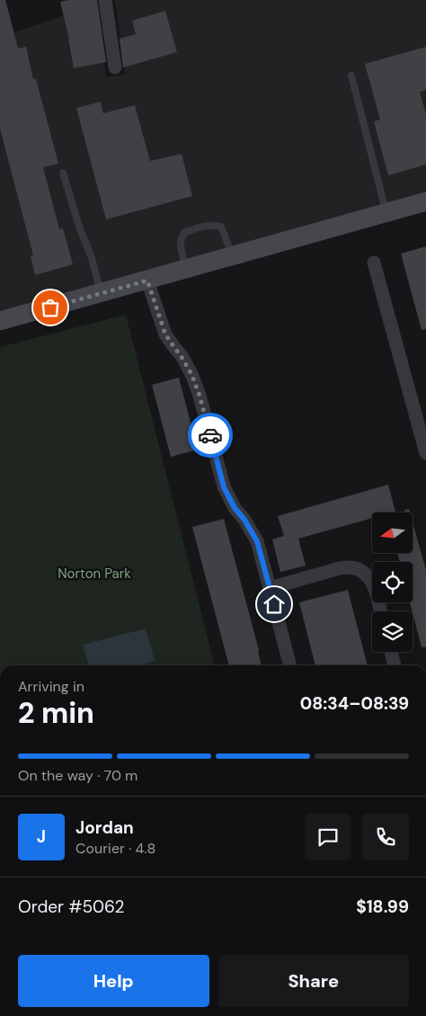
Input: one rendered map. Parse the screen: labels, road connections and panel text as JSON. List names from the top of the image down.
{
  "parks": ["Norton Park"],
  "north": "left",
  "page": {
    "heading": ["2 min", "Arriving in", "08:34–08:39"],
    "panel": [
      "Jordan",
      "Courier · 4.8",
      "Order #5062",
      "$18.99"
    ],
    "bar": "On the way · 70 m",
    "round": "J",
    "buttons": ["Help", "Share"]
  }
}
